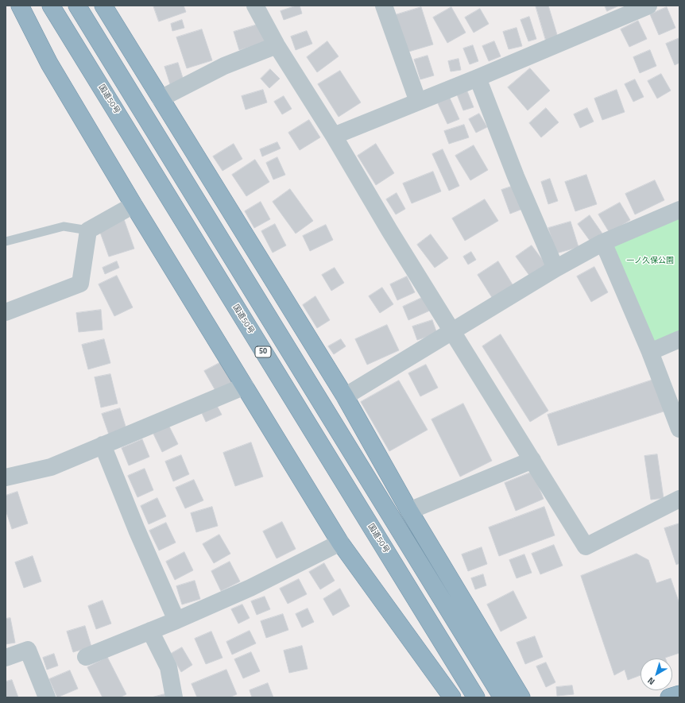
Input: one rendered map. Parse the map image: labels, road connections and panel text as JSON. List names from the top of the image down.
{
  "streets": {
    "highway": ["国道50号", "50"]
  },
  "parks": ["一ノ久保公園"],
  "north": "bottom left"
}
